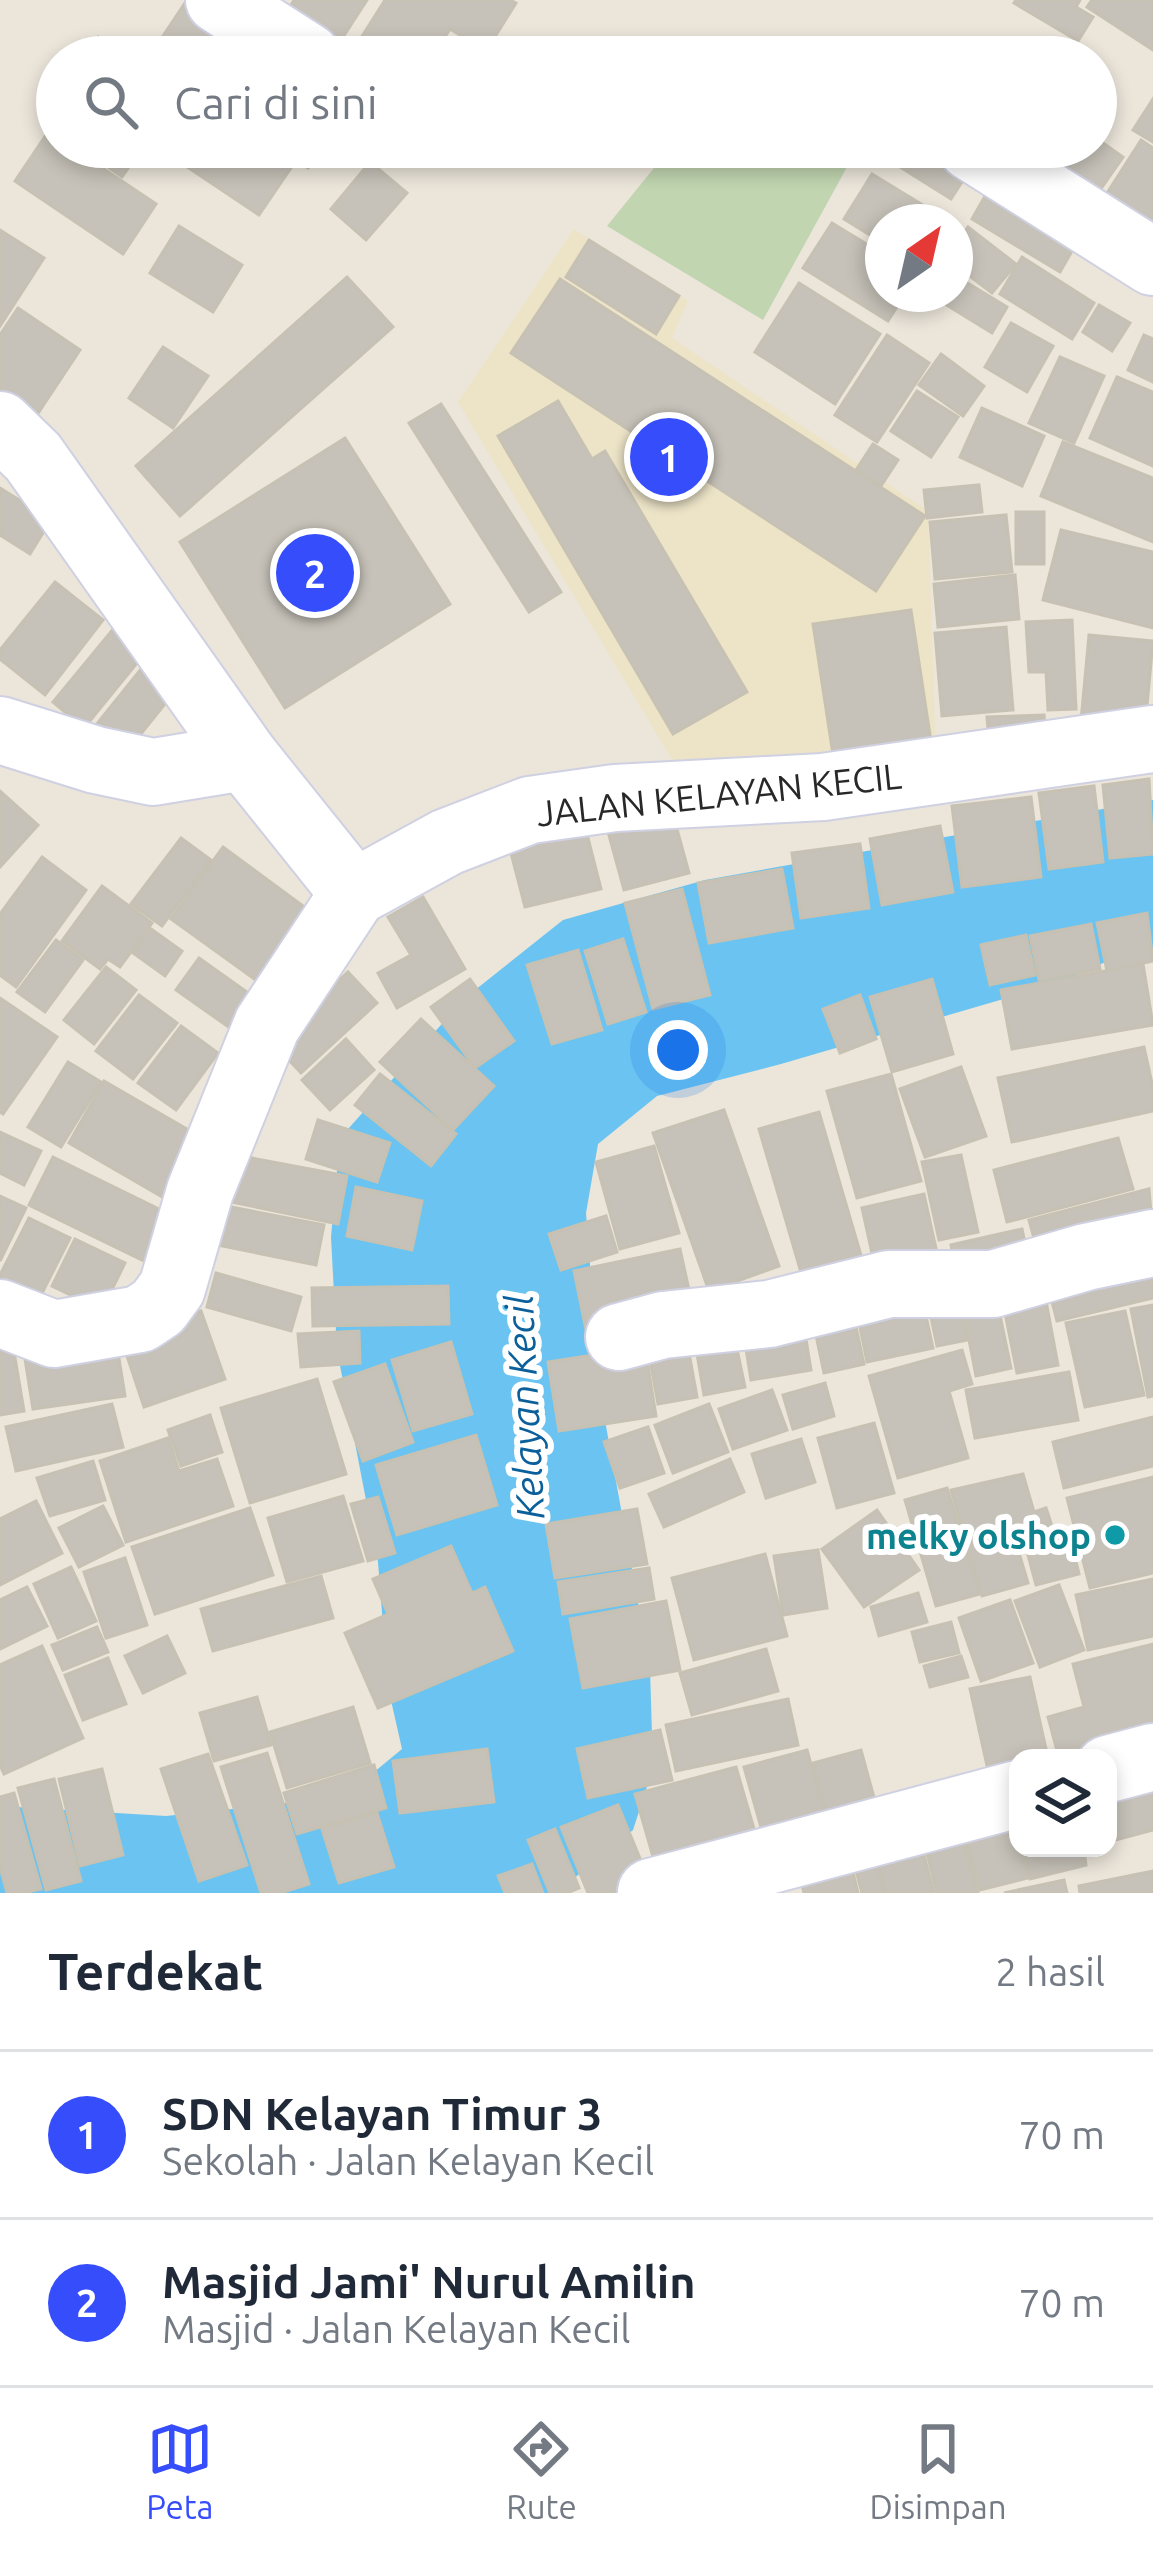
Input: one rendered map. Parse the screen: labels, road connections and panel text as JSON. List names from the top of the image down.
{
  "streets": {
    "street": ["JALAN KELAYAN KECIL"]
  },
  "water": ["Kelayan Kecil"],
  "places": ["melky olshop"],
  "north": "top right",
  "page": {
    "search": "Cari di sini",
    "pins": ["1", "2"],
    "heading": ["Terdekat", "2 hasil"],
    "list": [
      {
        "mark": "1",
        "name": "SDN Kelayan Timur 3",
        "note": "Sekolah · Jalan Kelayan Kecil",
        "value": "70 m"
      },
      {
        "mark": "2",
        "name": "Masjid Jami' Nurul Amilin",
        "note": "Masjid · Jalan Kelayan Kecil",
        "value": "70 m"
      }
    ],
    "nav": ["Peta", "Rute", "Disimpan"]
  }
}
